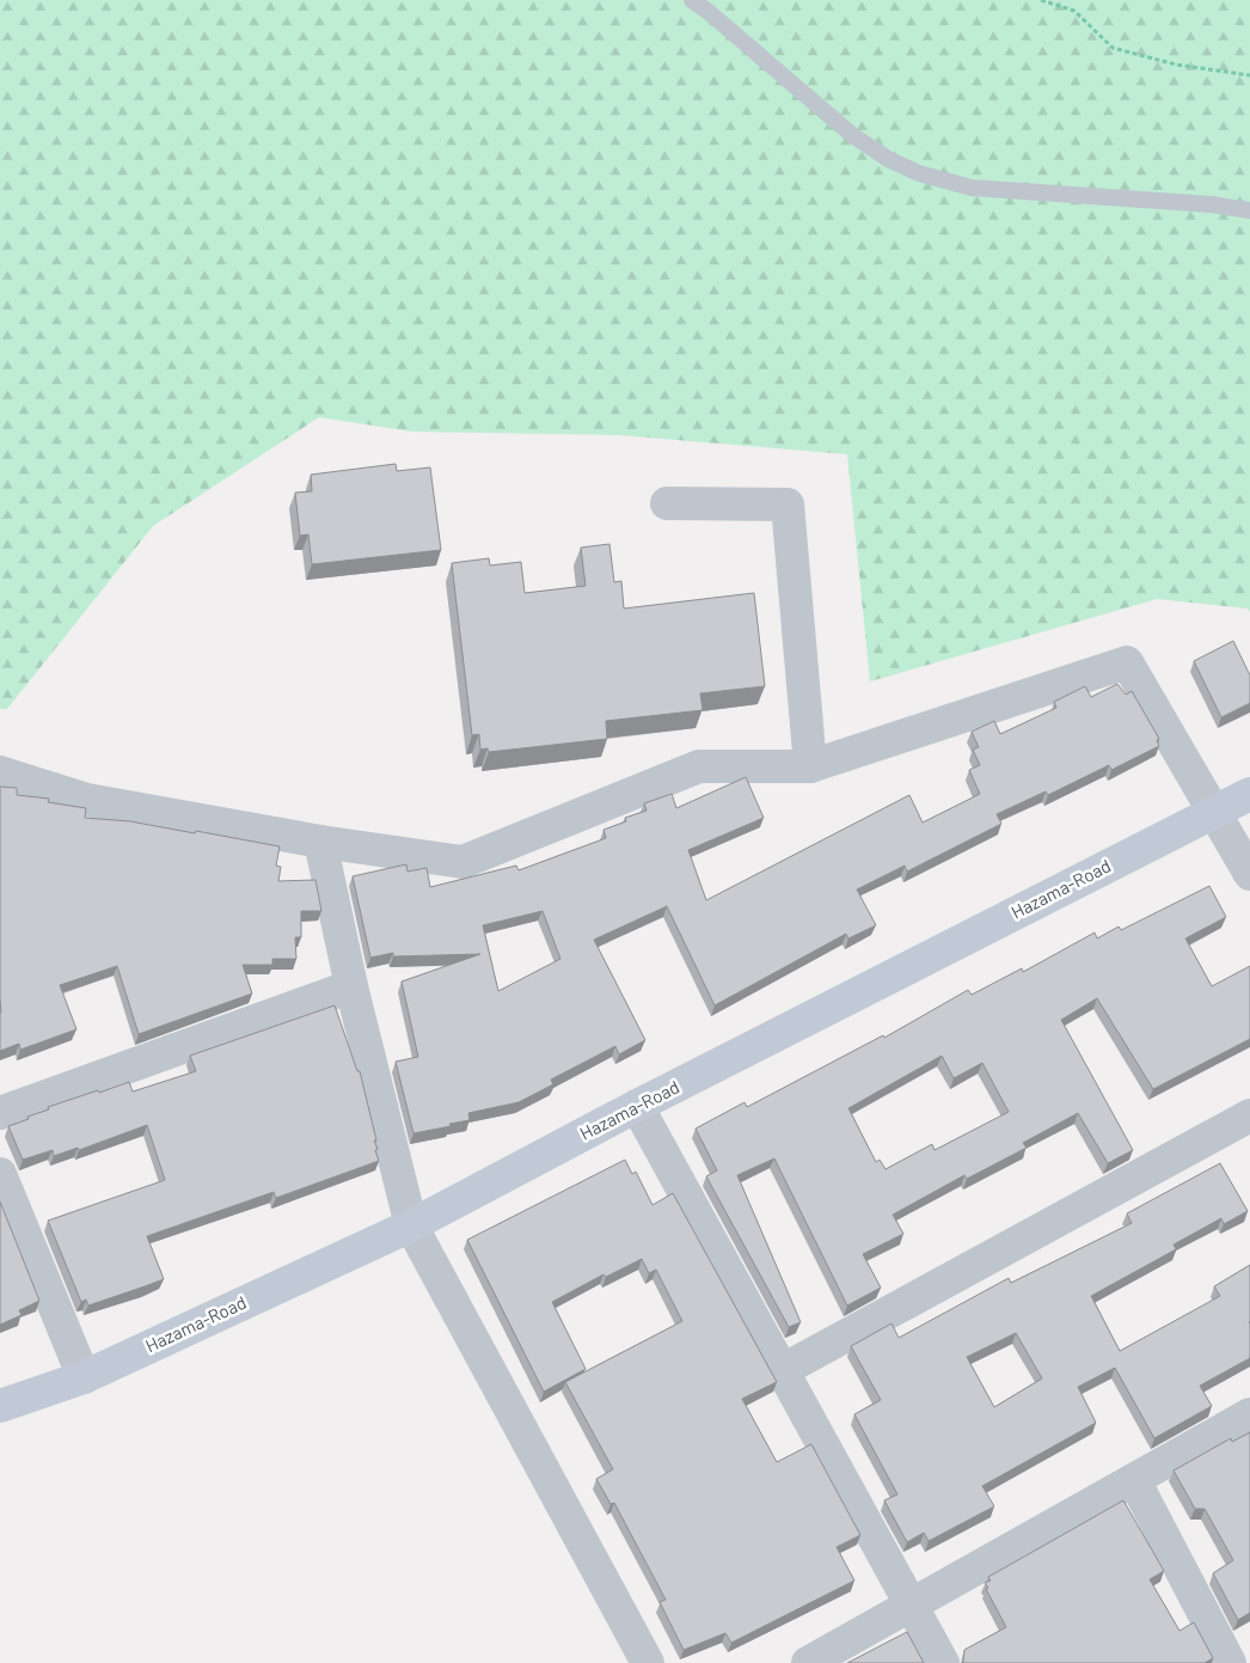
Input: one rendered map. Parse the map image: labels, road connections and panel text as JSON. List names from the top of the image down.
{
  "streets": {
    "street": ["Hazama-Road"]
  }
}
